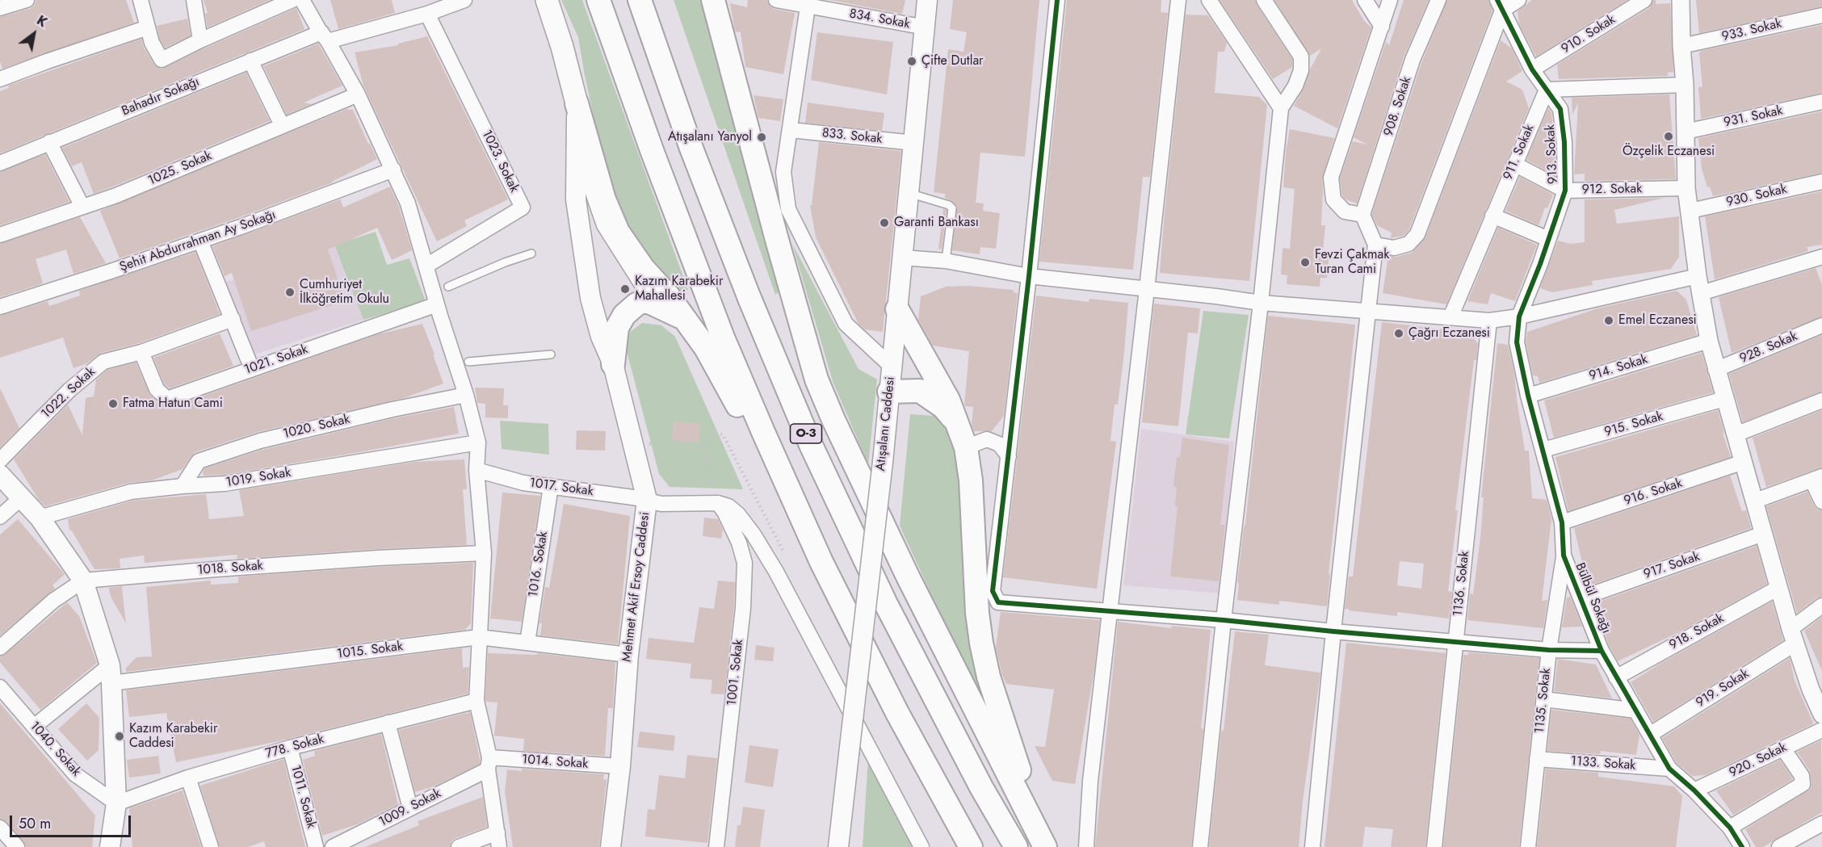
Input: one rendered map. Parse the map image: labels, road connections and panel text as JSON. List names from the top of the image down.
{
  "streets": {
    "highway": ["O-3"],
    "main road": ["Atışalanı Caddesi", "Mehmet Akif Ersoy Caddesi"],
    "street": [
      "834. Sokak",
      "933. Sokak",
      "910. Sokak",
      "Bahadır Sokağı",
      "908. Sokak",
      "931. Sokak",
      "833. Sokak",
      "911. Sokak",
      "913. Sokak",
      "1023. Sokak",
      "1025. Sokak",
      "912. Sokak",
      "930. Sokak",
      "Şehit Abdurrahman Ay Sokağı",
      "928. Sokak",
      "1021. Sokak",
      "914. Sokak",
      "1022. Sokak",
      "915. Sokak",
      "1020. Sokak",
      "1019. Sokak",
      "1017. Sokak",
      "916. Sokak",
      "1016. Sokak",
      "917. Sokak",
      "1018. Sokak",
      "1136. Sokak",
      "Bülbül Sokağı",
      "918. Sokak",
      "1015. Sokak",
      "1001. Sokak",
      "919. Sokak",
      "1135. Sokak",
      "778. Sokak",
      "1040. Sokak",
      "920. Sokak",
      "1014. Sokak",
      "1133. Sokak",
      "1011. Sokak",
      "1009. Sokak"
    ]
  },
  "crossings": [
    ["834. Sokak", "Atışalanı Caddesi"],
    ["910. Sokak", "913. Sokak"],
    ["Bahadır Sokağı", "1023. Sokak"],
    ["833. Sokak", "Atışalanı Caddesi"],
    ["911. Sokak", "913. Sokak"],
    ["911. Sokak", "912. Sokak"],
    ["913. Sokak", "912. Sokak"],
    ["913. Sokak", "Bülbül Sokağı"],
    ["1021. Sokak", "1022. Sokak"],
    ["914. Sokak", "Bülbül Sokağı"],
    ["915. Sokak", "Bülbül Sokağı"],
    ["1020. Sokak", "1019. Sokak"],
    ["1017. Sokak", "1016. Sokak"],
    ["1017. Sokak", "Mehmet Akif Ersoy Caddesi"],
    ["1017. Sokak", "1001. Sokak"],
    ["916. Sokak", "Bülbül Sokağı"],
    ["1016. Sokak", "1015. Sokak"],
    ["917. Sokak", "Bülbül Sokağı"],
    ["Mehmet Akif Ersoy Caddesi", "1015. Sokak"],
    ["Mehmet Akif Ersoy Caddesi", "1014. Sokak"],
    ["Bülbül Sokağı", "918. Sokak"],
    ["Bülbül Sokağı", "919. Sokak"],
    ["Bülbül Sokağı", "1135. Sokak"],
    ["Bülbül Sokağı", "920. Sokak"],
    ["Bülbül Sokağı", "1133. Sokak"],
    ["1135. Sokak", "1133. Sokak"],
    ["778. Sokak", "1040. Sokak"],
    ["778. Sokak", "1011. Sokak"],
    ["1014. Sokak", "1009. Sokak"]
  ],
  "places": [
    "Çifte Dutlar",
    "Özçelik Eczanesi",
    "Atışalanı Yanyol",
    "Garanti Bankası",
    "Fevzi Çakmak Turan Cami",
    "Kazım Karabekir Mahallesi",
    "Cumhuriyet İlköğretim Okulu",
    "Emel Eczanesi",
    "Çağrı Eczanesi",
    "Fatma Hatun Cami",
    "Kazım Karabekir Caddesi"
  ],
  "scale_bar": "50 m",
  "north": "top right"
}
